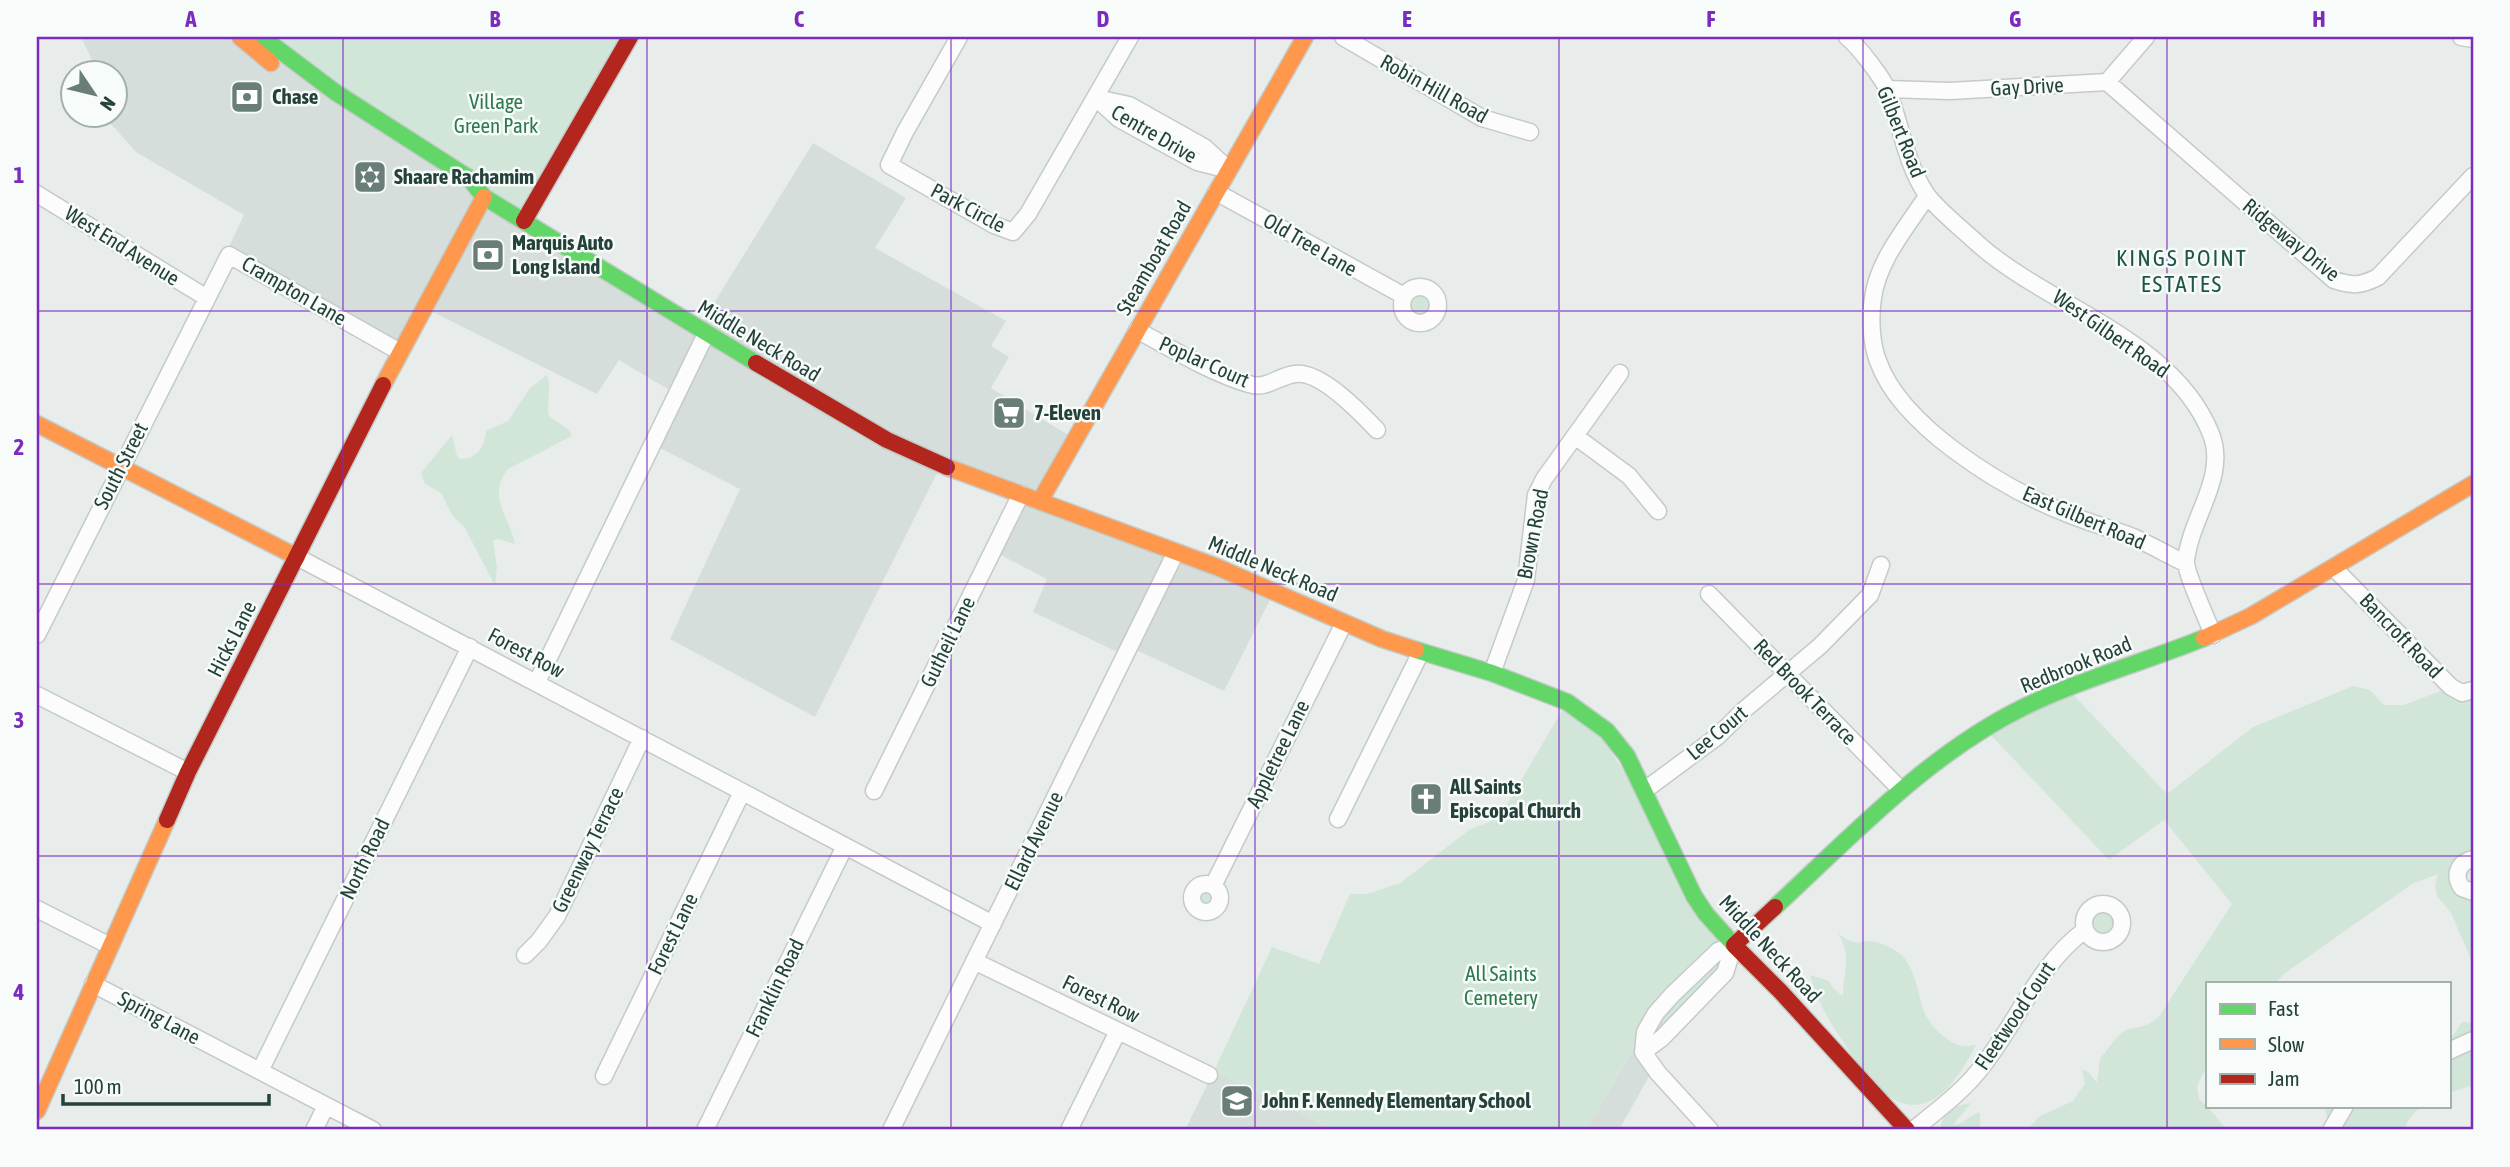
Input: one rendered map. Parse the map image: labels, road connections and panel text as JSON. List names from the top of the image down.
{
  "streets": {
    "main road": [
      "Steamboat Road",
      "Middle Neck Road",
      "Hicks Lane",
      "Forest Row",
      "Redbrook Road"
    ],
    "street": [
      "Gay Drive",
      "Robin Hill Road",
      "Gilbert Road",
      "Centre Drive",
      "Park Circle",
      "Ridgeway Drive",
      "Old Tree Lane",
      "West End Avenue",
      "Crampton Lane",
      "West Gilbert Road",
      "Poplar Court",
      "South Street",
      "East Gilbert Road",
      "Brown Road",
      "Bancroft Road",
      "Gutheil Lane",
      "Red Brook Terrace",
      "Lee Court",
      "Appletree Lane",
      "Ellard Avenue",
      "Greenway Terrace",
      "North Road",
      "Forest Lane",
      "Franklin Road",
      "Fleetwood Court",
      "Spring Lane"
    ]
  },
  "crossings": [
    ["Gay Drive", "Gilbert Road"],
    ["Gay Drive", "Ridgeway Drive"],
    ["Gilbert Road", "West Gilbert Road"],
    ["Gilbert Road", "East Gilbert Road"],
    ["Centre Drive", "Park Circle"],
    ["Centre Drive", "Steamboat Road"],
    ["Old Tree Lane", "Steamboat Road"],
    ["West End Avenue", "Crampton Lane"],
    ["West End Avenue", "South Street"],
    ["Steamboat Road", "Middle Neck Road"],
    ["Steamboat Road", "Poplar Court"],
    ["Crampton Lane", "South Street"],
    ["Crampton Lane", "Hicks Lane"],
    ["West Gilbert Road", "East Gilbert Road"],
    ["Middle Neck Road", "Brown Road"],
    ["Middle Neck Road", "Hicks Lane"],
    ["Middle Neck Road", "Gutheil Lane"],
    ["Middle Neck Road", "Redbrook Road"],
    ["Middle Neck Road", "Lee Court"],
    ["Middle Neck Road", "Appletree Lane"],
    ["Middle Neck Road", "Ellard Avenue"],
    ["South Street", "Forest Row"],
    ["Bancroft Road", "Redbrook Road"],
    ["Hicks Lane", "Forest Row"],
    ["Hicks Lane", "Spring Lane"],
    ["Forest Row", "Ellard Avenue"],
    ["Forest Row", "Greenway Terrace"],
    ["Forest Row", "North Road"],
    ["Forest Row", "Forest Lane"],
    ["Forest Row", "Franklin Road"],
    ["Redbrook Road", "Red Brook Terrace"],
    ["Red Brook Terrace", "Lee Court"],
    ["North Road", "Spring Lane"]
  ],
  "districts": ["KINGS POINT ESTATES"],
  "parks": ["Village Green Park", "All Saints Cemetery"],
  "places": {
    "bank": ["Chase", "Marquis Auto Long Island"],
    "synagogue": ["Shaare Rachamim"],
    "supermarket": ["7-Eleven"],
    "church": ["All Saints Episcopal Church"],
    "school or university": ["John F. Kennedy Elementary School"]
  },
  "legend": ["Fast", "Slow", "Jam"],
  "scale_bar": "100 m",
  "north": "bottom right",
  "grid": {
    "columns": [
      "A",
      "B",
      "C",
      "D",
      "E",
      "F",
      "G",
      "H"
    ],
    "rows": [
      "1",
      "2",
      "3",
      "4"
    ]
  }
}
